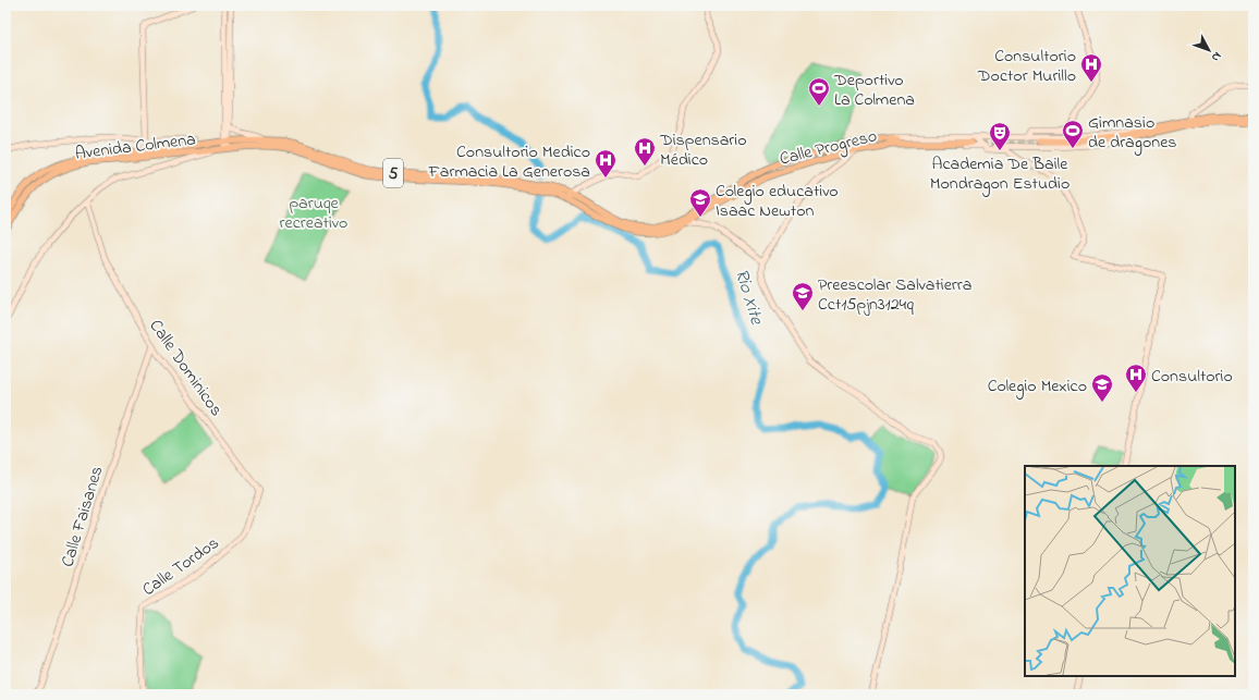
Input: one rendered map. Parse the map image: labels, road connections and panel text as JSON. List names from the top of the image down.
{
  "streets": {
    "main road": ["Avenida Colmena", "Calle Progreso", "5"],
    "street": ["Calle Dominicos", "Calle Faisanes", "Calle Tordos"]
  },
  "crossings": [
    ["Avenida Colmena", "5"],
    ["Calle Progreso", "5"],
    ["Calle Dominicos", "Calle Faisanes"],
    ["Calle Dominicos", "Calle Tordos"]
  ],
  "water": ["Rio Xite"],
  "parks": ["paruqe recreativo"],
  "places": {
    "hospital": [
      "Consultorio Doctor Murillo",
      "Dispensario Médico",
      "Consultorio Medico Farmacia La Generosa",
      "Consultorio"
    ],
    "sports": ["Deportivo La Colmena", "Gimnasio de dragones"],
    "theatre": ["Academia De Baile Mondragon Estudio"],
    "school or university": ["Colegio educativo Isaac Newton", "Preescolar Salvatierra Cct15pjn3124q", "Colegio Mexico"]
  },
  "north": "bottom right"
}
